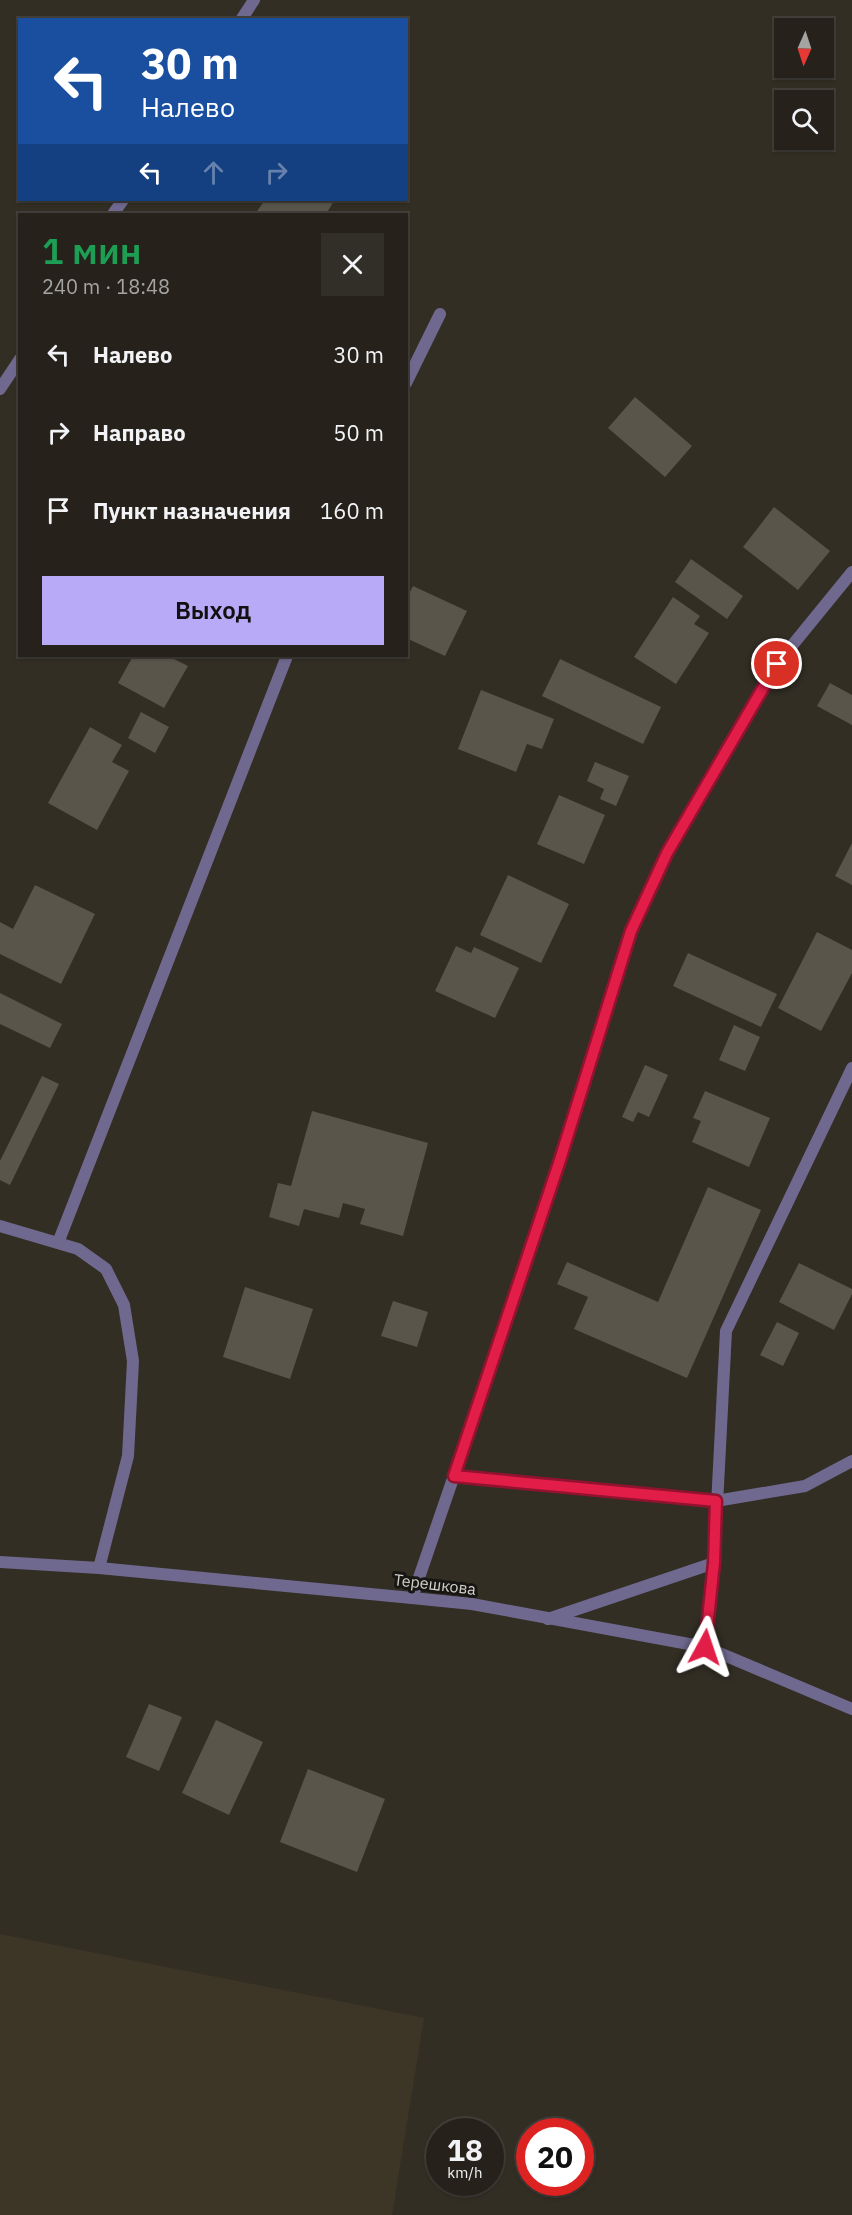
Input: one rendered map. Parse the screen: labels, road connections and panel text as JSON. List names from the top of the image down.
{
  "streets": {
    "street": ["Терешкова"]
  },
  "north": "bottom",
  "page": {
    "turn": ["30 m", "Налево"],
    "heading": ["1 мин", "240 m · 18:48"],
    "list": [
      {
        "name": "Налево",
        "value": "30 m"
      },
      {
        "name": "Направо",
        "value": "50 m"
      },
      {
        "name": "Пункт назначения",
        "value": "160 m"
      }
    ],
    "buttons": "Выход",
    "speed": "18 km/h",
    "limit": "20"
  }
}
